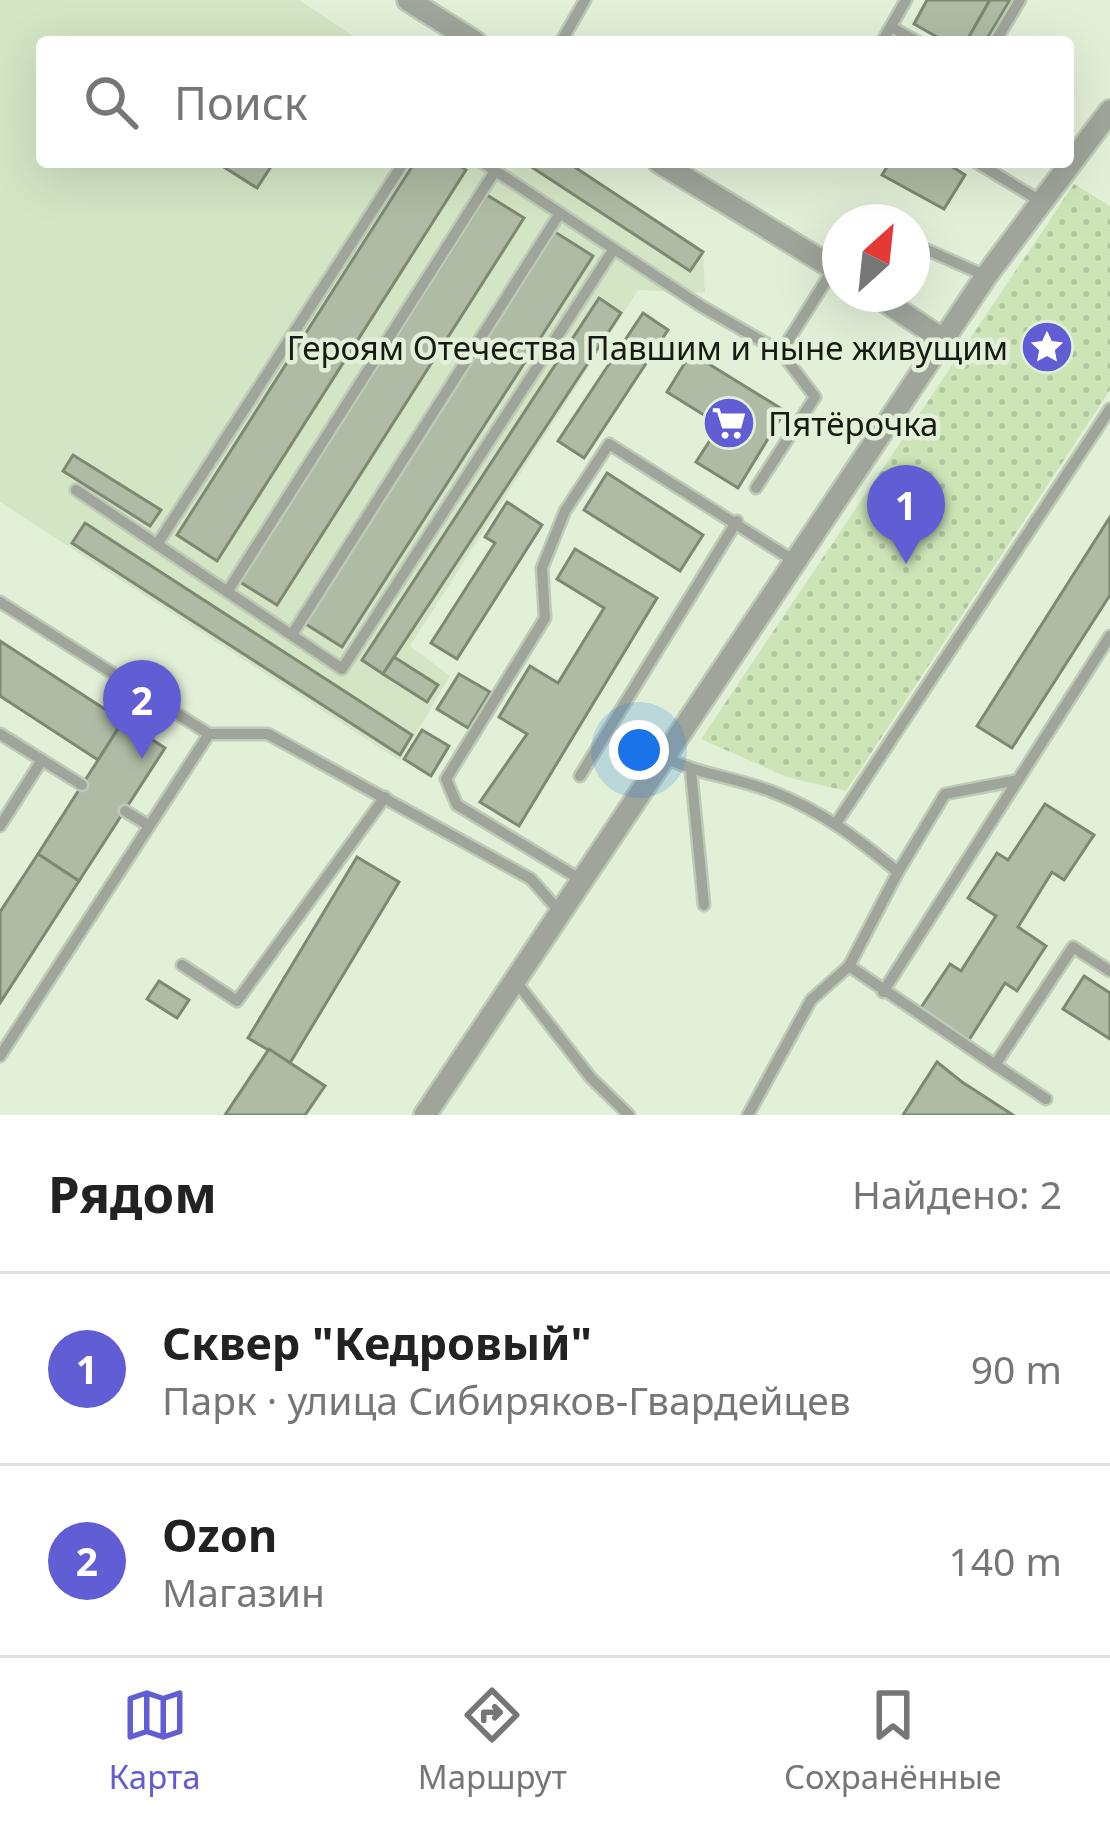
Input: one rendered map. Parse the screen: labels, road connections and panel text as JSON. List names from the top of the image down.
{
  "places": {
    "place": ["Героям Отечества Павшим и ныне живущим"],
    "supermarket": ["Пятёрочка"]
  },
  "north": "top right",
  "page": {
    "search": "Поиск",
    "pins": ["1", "2"],
    "heading": ["Рядом", "Найдено: 2"],
    "list": [
      {
        "mark": "1",
        "name": "Сквер \"Кедровый\"",
        "note": "Парк · улица Сибиряков-Гвардейцев",
        "value": "90 m"
      },
      {
        "mark": "2",
        "name": "Ozon",
        "note": "Магазин",
        "value": "140 m"
      }
    ],
    "nav": ["Карта", "Маршрут", "Сохранённые"]
  }
}
